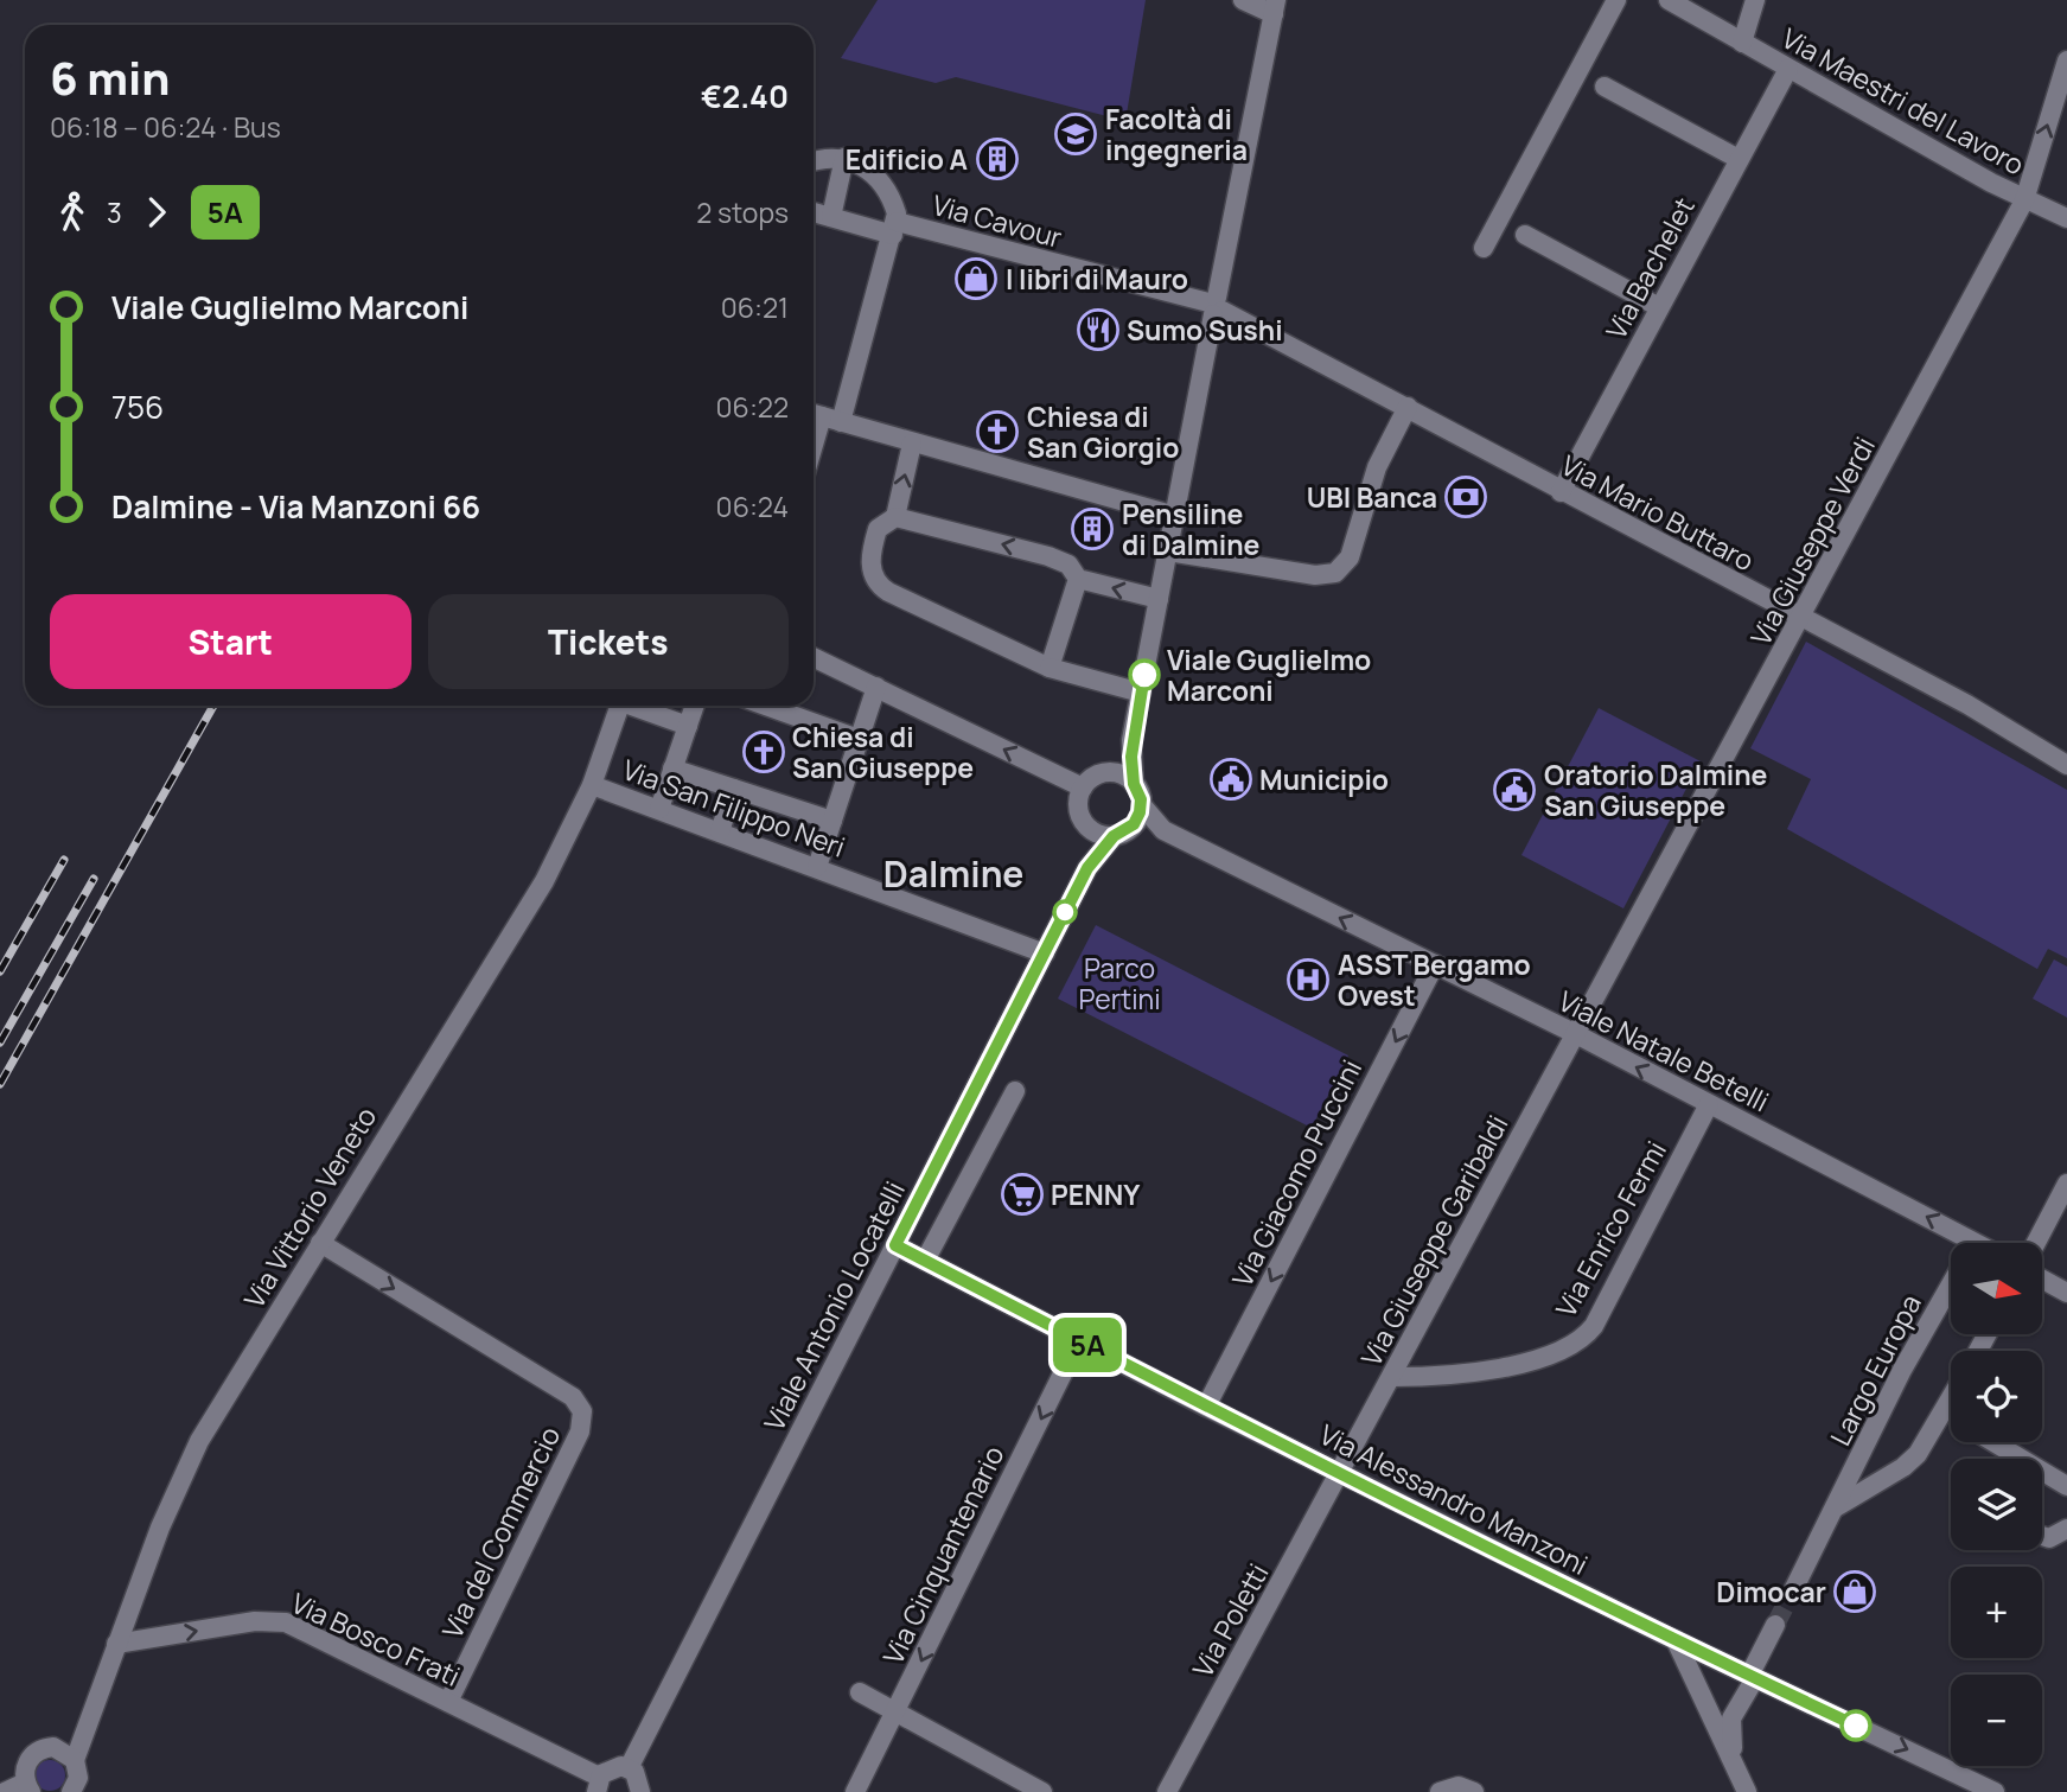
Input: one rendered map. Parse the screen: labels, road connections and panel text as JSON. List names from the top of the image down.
{
  "streets": {
    "street": [
      "Via Maestri del Lavoro",
      "Via Cavour",
      "Via Bachelet",
      "Via Mario Buttaro",
      "Via Giuseppe Verdi",
      "Via San Filippo Neri",
      "Viale Natale Betelli",
      "Via Giacomo Puccini",
      "Via Vittorio Veneto",
      "Via Enrico Fermi",
      "Via Giuseppe Garibaldi",
      "Viale Antonio Locatelli",
      "Largo Europa",
      "Via Alessandro Manzoni",
      "Via del Commercio",
      "Via Cinquantenario",
      "Via Poletti",
      "Via Bosco Frati"
    ]
  },
  "crossings": [
    ["Via Maestri del Lavoro", "Via Bachelet"],
    ["Via Maestri del Lavoro", "Via Giuseppe Verdi"],
    ["Via Cavour", "Via Mario Buttaro"],
    ["Via Bachelet", "Via Mario Buttaro"],
    ["Via Mario Buttaro", "Via Giuseppe Verdi"],
    ["Via Giuseppe Verdi", "Viale Natale Betelli"],
    ["Via Giuseppe Verdi", "Via Giuseppe Garibaldi"],
    ["Via San Filippo Neri", "Via Vittorio Veneto"],
    ["Via San Filippo Neri", "Viale Antonio Locatelli"],
    ["Viale Natale Betelli", "Via Giacomo Puccini"],
    ["Viale Natale Betelli", "Via Enrico Fermi"],
    ["Viale Natale Betelli", "Via Giuseppe Garibaldi"],
    ["Viale Natale Betelli", "Viale Antonio Locatelli"],
    ["Via Giacomo Puccini", "Via Alessandro Manzoni"],
    ["Via Vittorio Veneto", "Via del Commercio"],
    ["Via Vittorio Veneto", "Via Bosco Frati"],
    ["Via Enrico Fermi", "Via Giuseppe Garibaldi"],
    ["Via Giuseppe Garibaldi", "Via Alessandro Manzoni"],
    ["Via Giuseppe Garibaldi", "Via Poletti"],
    ["Viale Antonio Locatelli", "Via Alessandro Manzoni"],
    ["Via Alessandro Manzoni", "Via Cinquantenario"],
    ["Via Alessandro Manzoni", "Via Poletti"],
    ["Via del Commercio", "Via Bosco Frati"]
  ],
  "one_way": [
    "Viale Natale Betelli",
    "Via Giacomo Puccini",
    "Via Cinquantenario",
    "Via Bosco Frati"
  ],
  "districts": ["Dalmine"],
  "parks": ["Parco Pertini"],
  "places": {
    "school or university": ["Facoltà di ingegneria"],
    "building": ["Edificio A", "Pensiline di Dalmine"],
    "shop": ["I libri di Mauro", "Dimocar"],
    "restaurant": ["Sumo Sushi"],
    "church": ["Chiesa di San Giorgio", "Chiesa di San Giuseppe"],
    "bank": ["UBI Banca"],
    "other": ["Viale Guglielmo Marconi"],
    "public building": ["Municipio", "Oratorio Dalmine San Giuseppe"],
    "hospital": ["ASST Bergamo Ovest"],
    "supermarket": ["PENNY"]
  },
  "lines": ["bus line 5A"],
  "north": "right",
  "page": {
    "on_map": "5A",
    "heading": ["6 min", "06:18 – 06:24 · Bus", "€2.40"],
    "legs": ["3", "5A", "2 stops"],
    "list": [
      {
        "name": "Viale Guglielmo Marconi",
        "value": "06:21"
      },
      {
        "name": "756",
        "value": "06:22"
      },
      {
        "name": "Dalmine - Via Manzoni 66",
        "value": "06:24"
      }
    ],
    "buttons": ["Start", "Tickets"],
    "map_buttons": ["+", "−"]
  }
}
